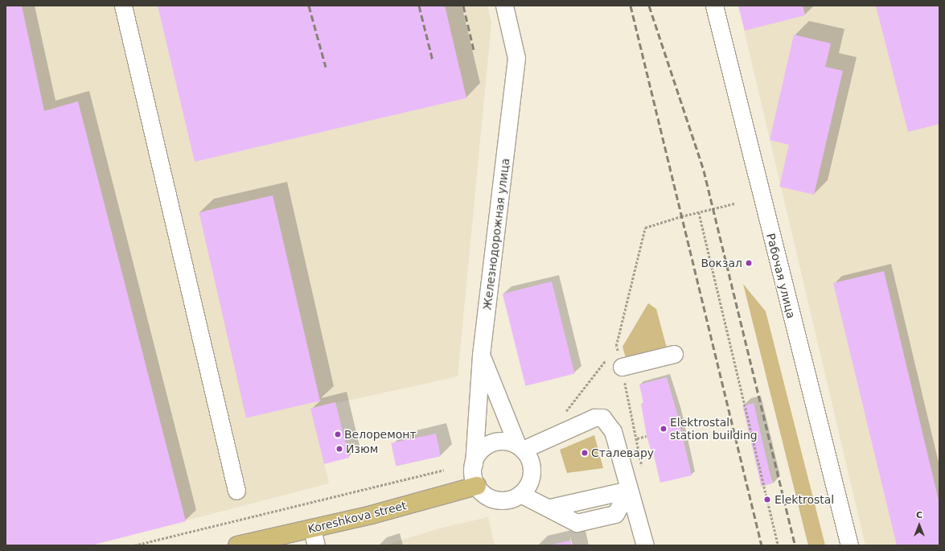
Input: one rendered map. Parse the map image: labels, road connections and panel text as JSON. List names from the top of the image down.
{
  "streets": {
    "main road": ["Koreshkova street"],
    "street": ["Железнодорожная улица", "Рабочая улица"]
  },
  "crossings": [
    ["Железнодорожная улица", "Koreshkova street"]
  ],
  "places": [
    "Вокзал",
    "Elektrostal station building",
    "Велоремонт",
    "Изюм",
    "Сталевару",
    "Elektrostal"
  ],
  "north": "top"
}
